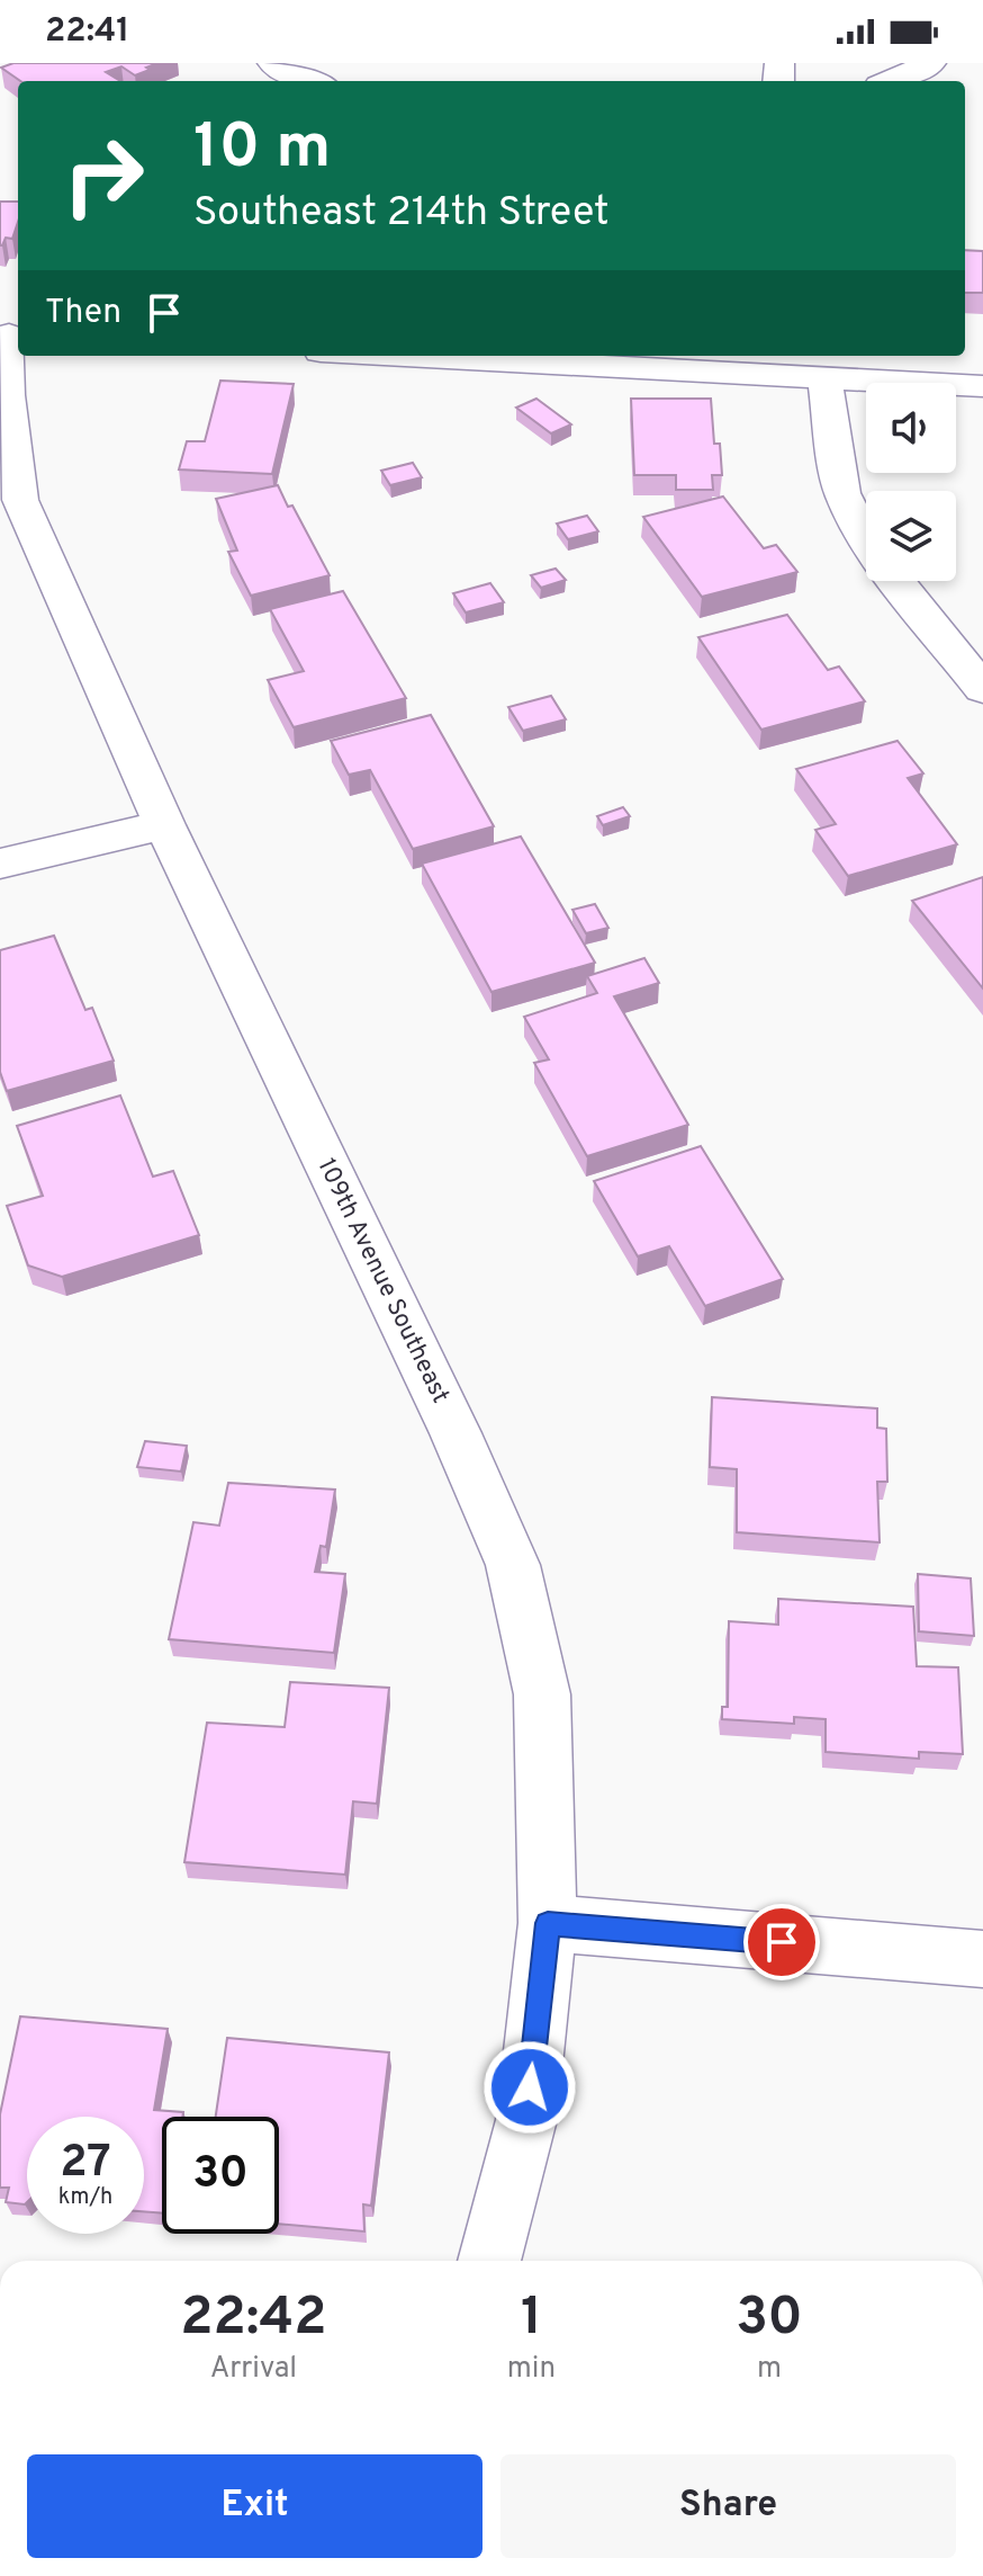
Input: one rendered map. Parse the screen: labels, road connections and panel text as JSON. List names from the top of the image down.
{
  "streets": {
    "street": ["109th Avenue Southeast"]
  },
  "page": {
    "status": "22:41",
    "turn": ["10 m", "Southeast 214th Street"],
    "then": "Then",
    "speed": "27 km/h",
    "limit": "30",
    "eta": [
      "22:42",
      "Arrival",
      "1",
      "min",
      "30",
      "m"
    ],
    "buttons": ["Exit", "Share"]
  }
}
